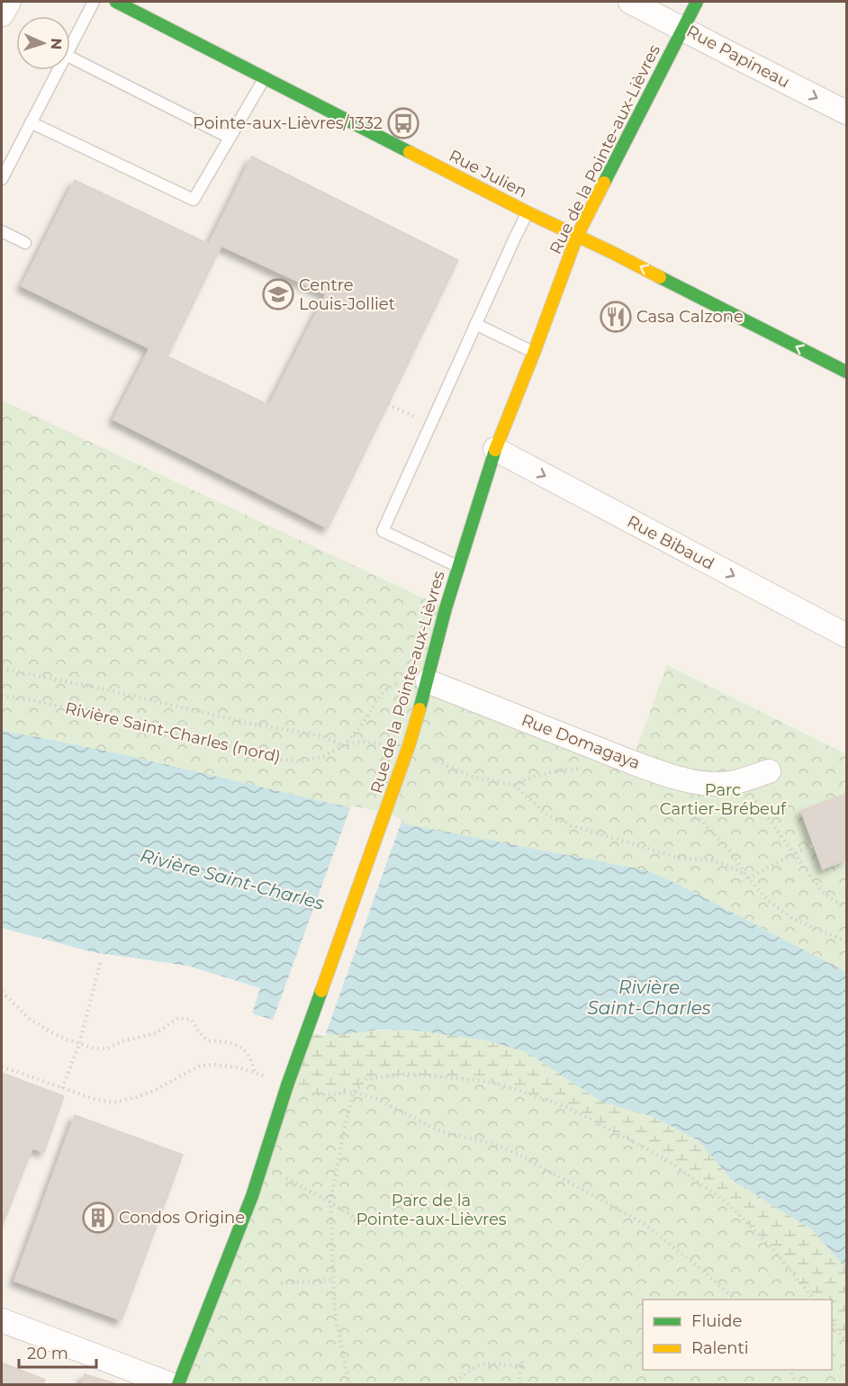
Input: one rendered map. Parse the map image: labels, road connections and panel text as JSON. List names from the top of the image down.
{
  "streets": {
    "street": [
      "Rue Papineau",
      "Rue de la Pointe-aux-Lièvres",
      "Rue Julien",
      "Rue Bibaud",
      "Rue Domagaya"
    ],
    "path": ["Rivière Saint-Charles (nord)"]
  },
  "crossings": [
    ["Rue Papineau", "Rue de la Pointe-aux-Lièvres"],
    ["Rue de la Pointe-aux-Lièvres", "Rue Julien"],
    ["Rue de la Pointe-aux-Lièvres", "Rue Bibaud"],
    ["Rue de la Pointe-aux-Lièvres", "Rue Domagaya"]
  ],
  "one_way": ["Rue Papineau", "Rue Julien", "Rue Bibaud"],
  "water": ["Rivière Saint-Charles"],
  "parks": ["Parc Cartier-Brébeuf", "Parc de la Pointe-aux-Lièvres"],
  "places": {
    "bus stop": ["Pointe-aux-Lièvres/1332"],
    "school or university": ["Centre Louis-Jolliet"],
    "restaurant": ["Casa Calzone"],
    "building": ["Condos Origine"]
  },
  "legend": ["Fluide", "Ralenti"],
  "scale_bar": "20 m",
  "north": "right"
}
